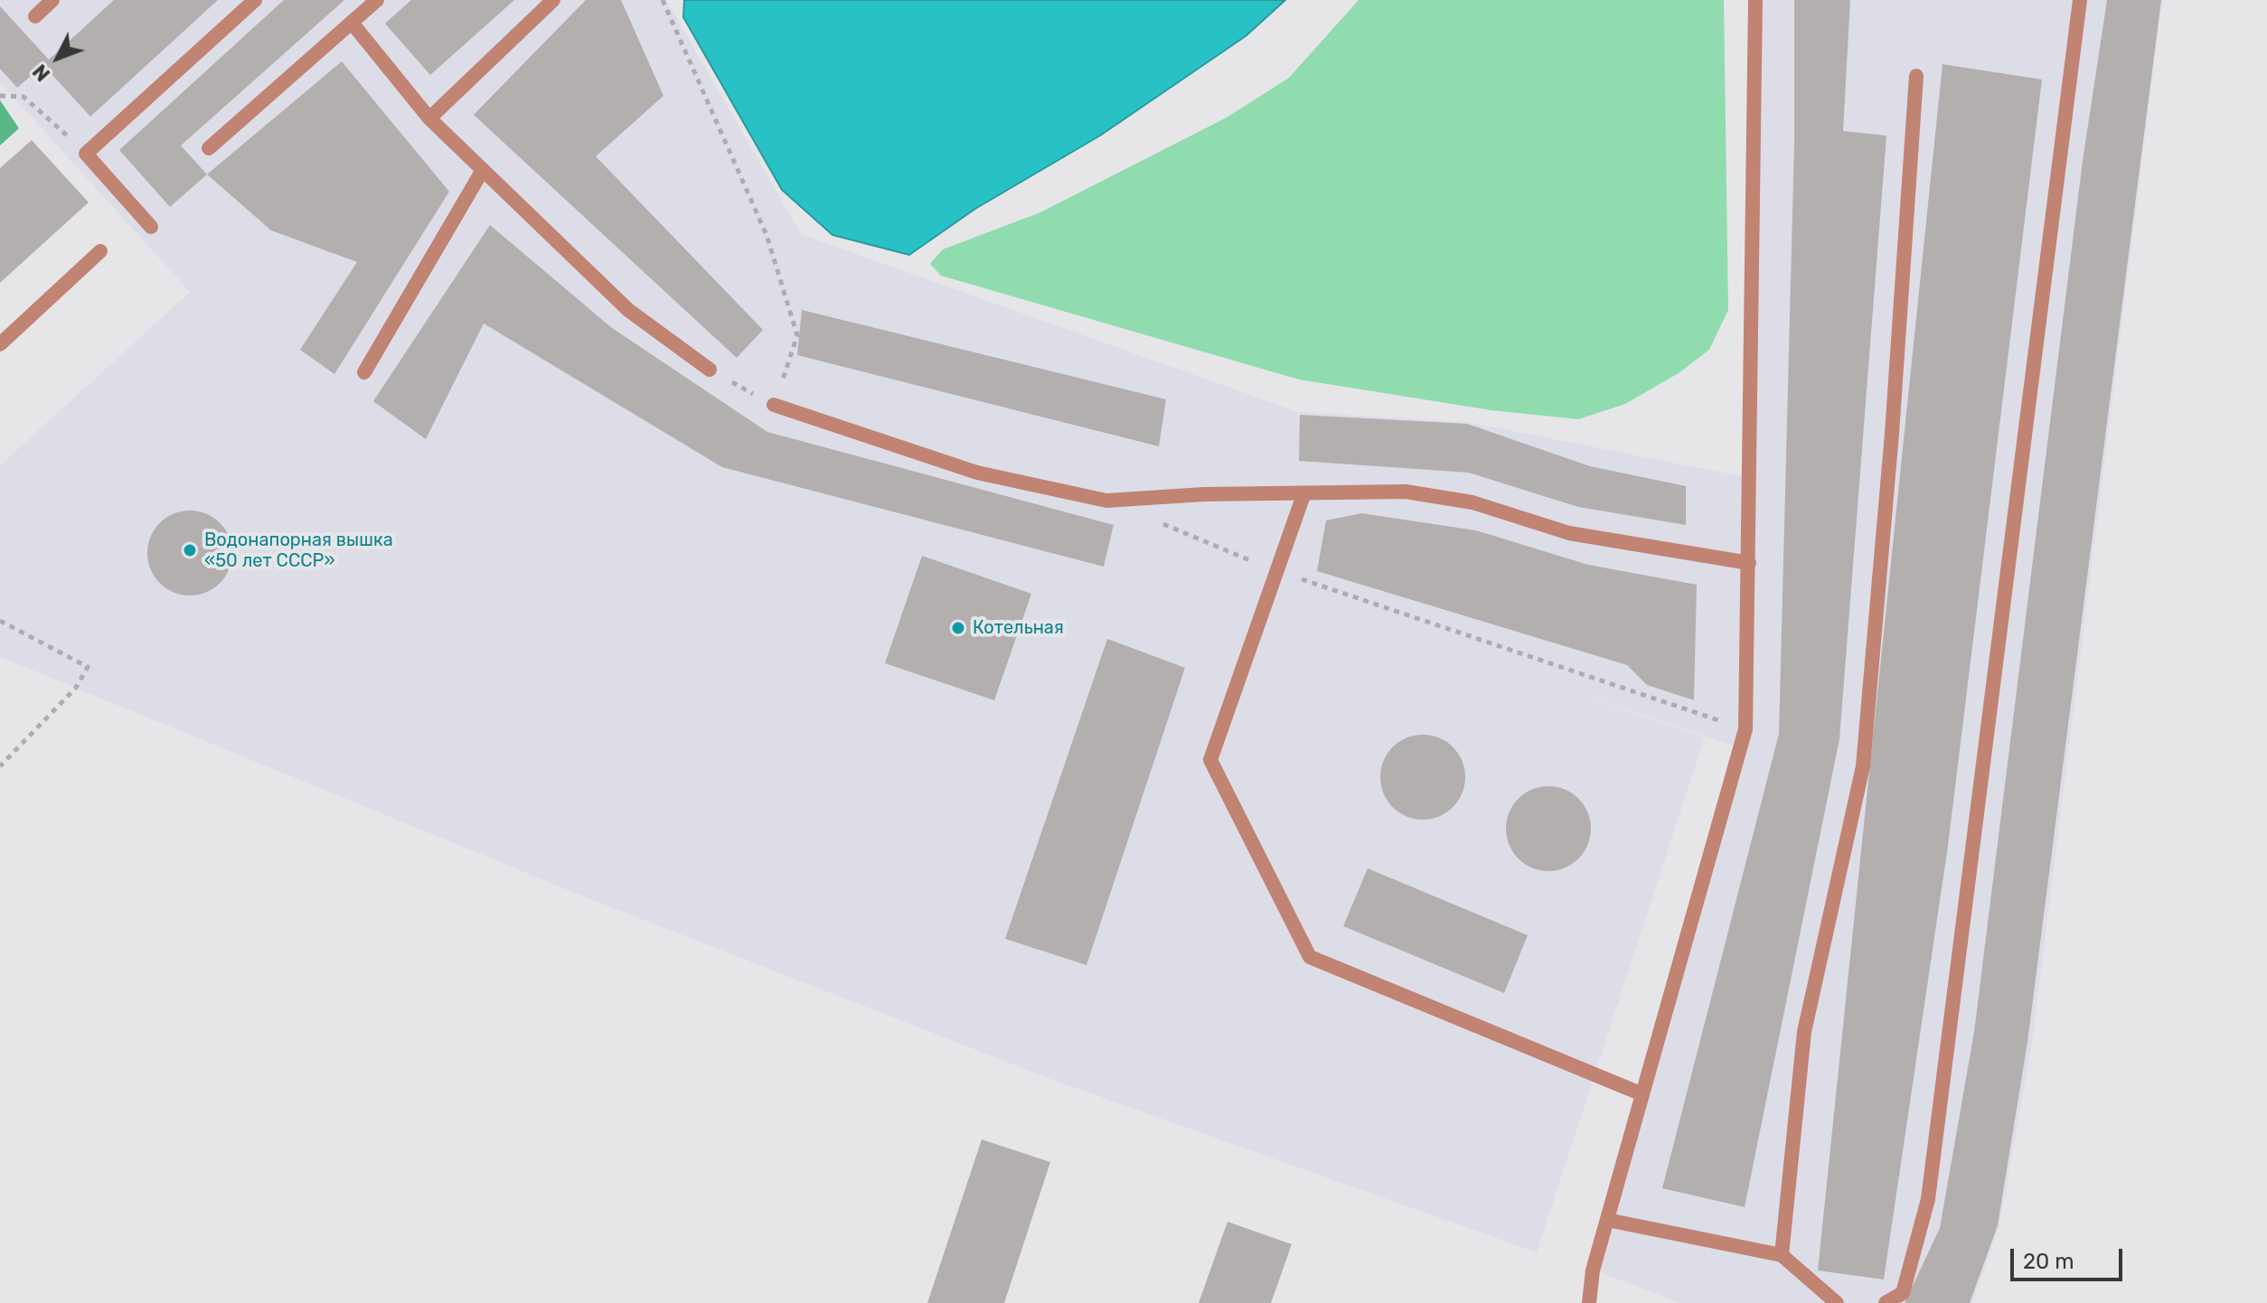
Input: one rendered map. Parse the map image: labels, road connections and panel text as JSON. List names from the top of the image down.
{
  "places": ["Водонапорная вышка «50 лет СССР»", "Котельная"],
  "scale_bar": "20 m",
  "north": "bottom left"
}
